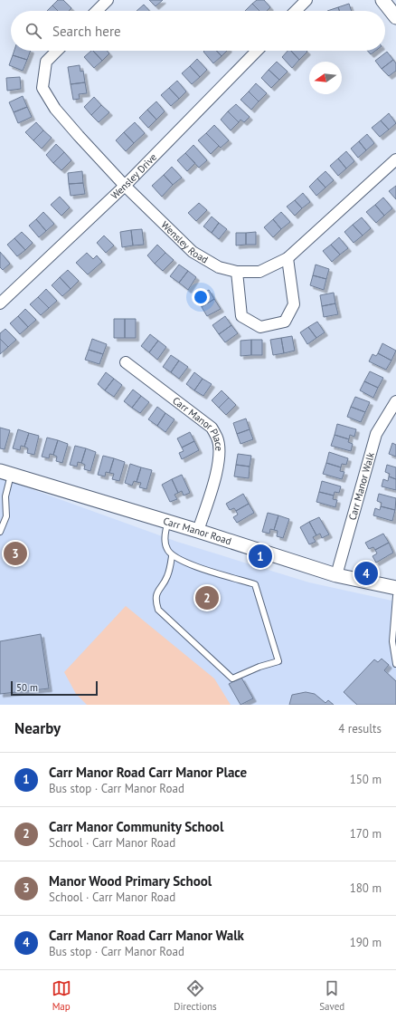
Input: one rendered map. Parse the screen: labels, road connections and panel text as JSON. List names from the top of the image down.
{
  "streets": {
    "street": [
      "Wensley Drive",
      "Wensley Road",
      "Carr Manor Place",
      "Carr Manor Walk",
      "Carr Manor Road"
    ]
  },
  "crossings": [
    ["Wensley Drive", "Wensley Road"],
    ["Carr Manor Place", "Carr Manor Road"],
    ["Carr Manor Walk", "Carr Manor Road"]
  ],
  "scale_bar": "50 m",
  "north": "left",
  "page": {
    "search": "Search here",
    "pins": [
      "3",
      "1",
      "4",
      "2"
    ],
    "scale": "50 m",
    "heading": ["Nearby", "4 results"],
    "list": [
      {
        "mark": "1",
        "name": "Carr Manor Road Carr Manor Place",
        "note": "Bus stop · Carr Manor Road",
        "value": "150 m"
      },
      {
        "mark": "2",
        "name": "Carr Manor Community School",
        "note": "School · Carr Manor Road",
        "value": "170 m"
      },
      {
        "mark": "3",
        "name": "Manor Wood Primary School",
        "note": "School · Carr Manor Road",
        "value": "180 m"
      },
      {
        "mark": "4",
        "name": "Carr Manor Road Carr Manor Walk",
        "note": "Bus stop · Carr Manor Road",
        "value": "190 m"
      }
    ],
    "nav": ["Map", "Directions", "Saved"]
  }
}
